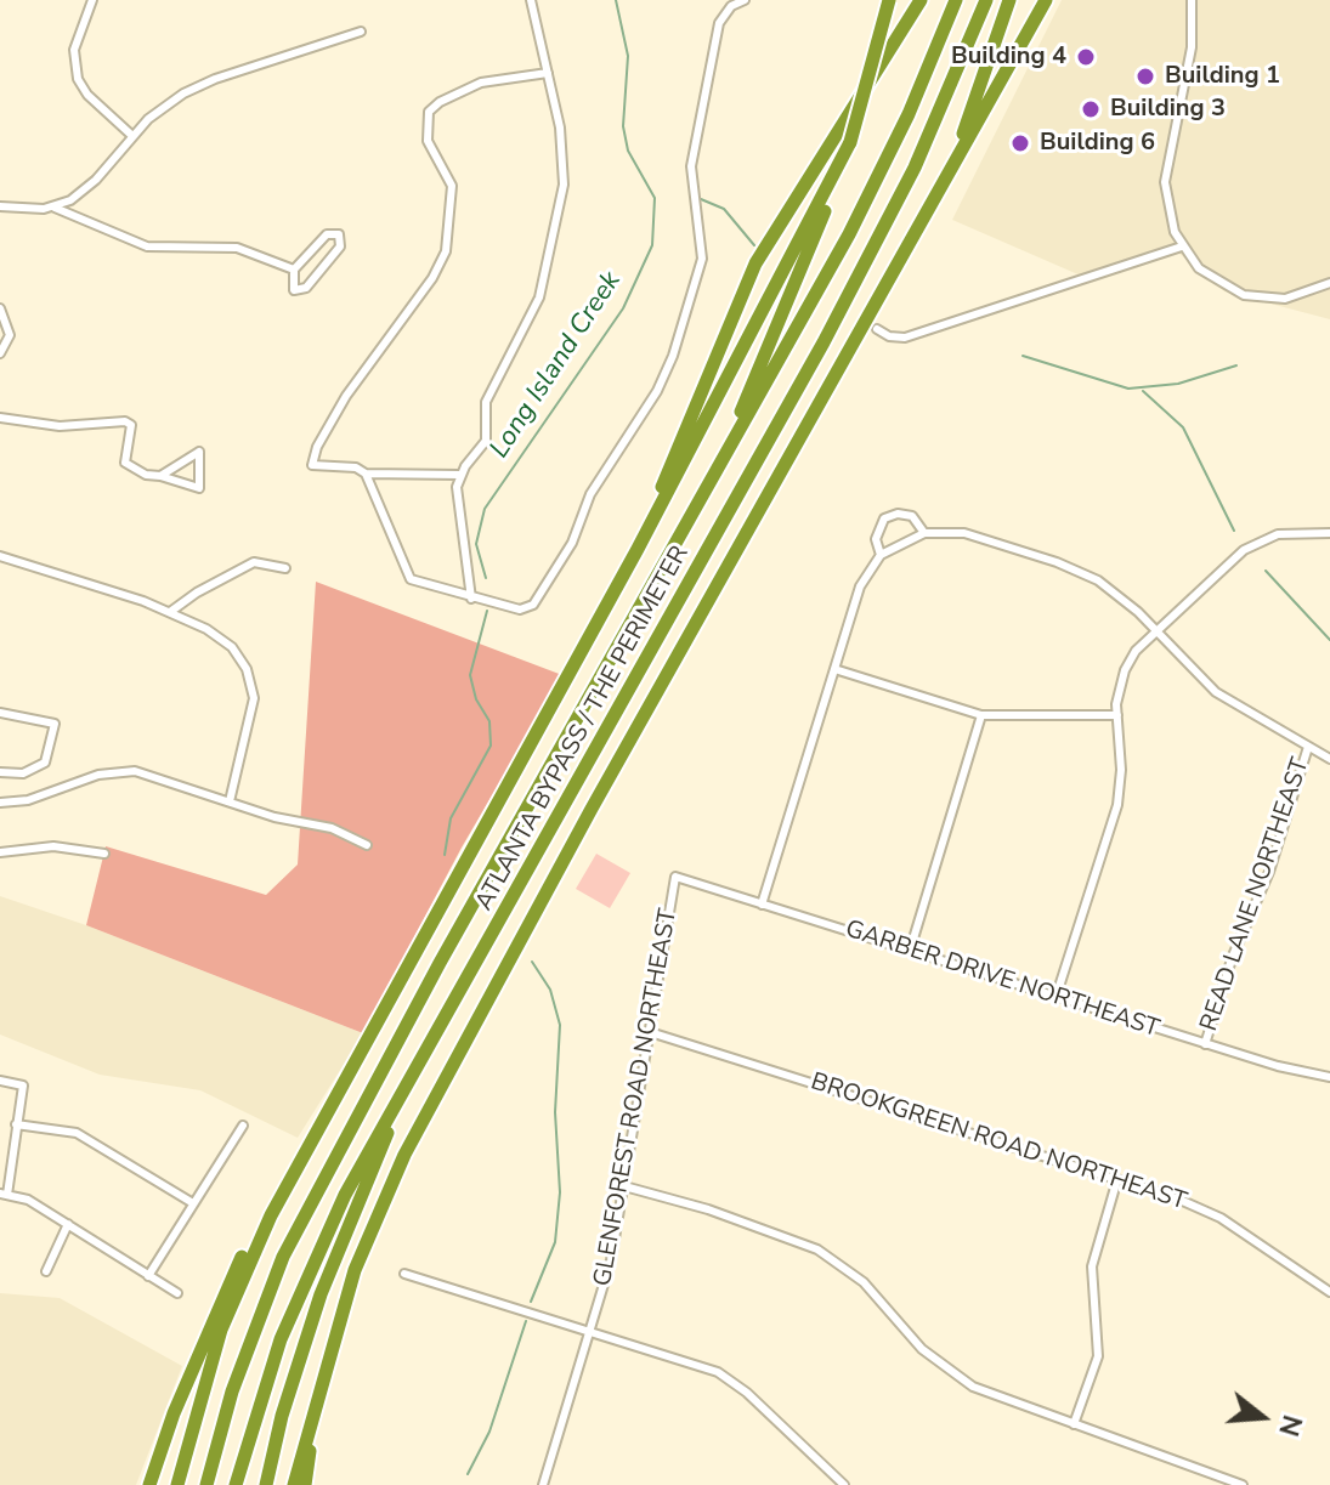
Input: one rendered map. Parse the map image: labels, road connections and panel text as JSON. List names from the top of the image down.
{
  "streets": {
    "highway": ["ATLANTA BYPASS / THE PERIMETER"],
    "street": [
      "READ LANE NORTHEAST",
      "GARBER DRIVE NORTHEAST",
      "GLENFOREST ROAD NORTHEAST",
      "BROOKGREEN ROAD NORTHEAST"
    ]
  },
  "crossings": [
    ["READ LANE NORTHEAST", "GARBER DRIVE NORTHEAST"],
    ["GARBER DRIVE NORTHEAST", "GLENFOREST ROAD NORTHEAST"],
    ["GLENFOREST ROAD NORTHEAST", "BROOKGREEN ROAD NORTHEAST"]
  ],
  "water": ["Long Island Creek"],
  "places": [
    "Building 4",
    "Building 1",
    "Building 3",
    "Building 6"
  ],
  "north": "right"
}
